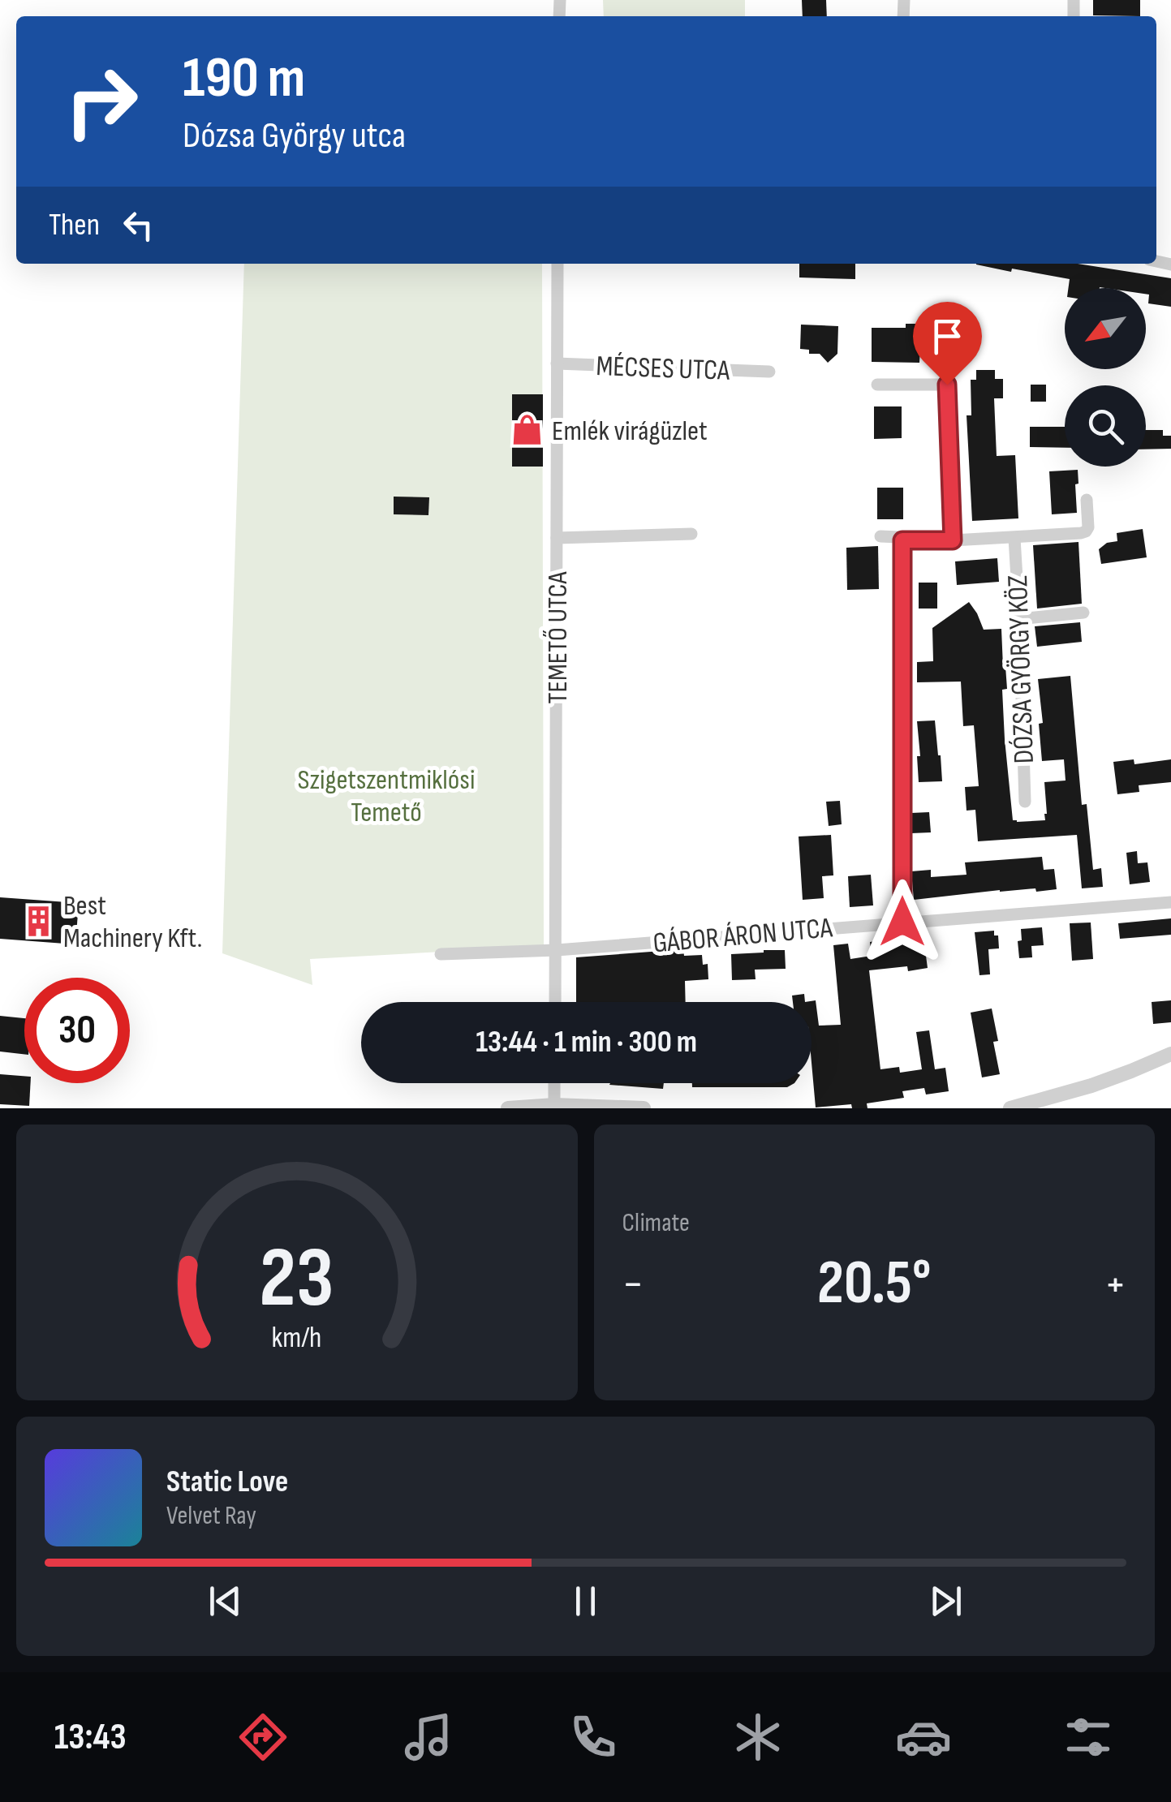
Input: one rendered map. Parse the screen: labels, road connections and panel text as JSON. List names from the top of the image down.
{
  "streets": {
    "street": [
      "MÉCSES UTCA",
      "TEMETŐ UTCA",
      "DÓZSA GYÖRGY KÖZ",
      "GÁBOR ÁRON UTCA"
    ]
  },
  "crossings": [
    ["MÉCSES UTCA", "TEMETŐ UTCA"],
    ["TEMETŐ UTCA", "GÁBOR ÁRON UTCA"]
  ],
  "parks": ["Szigetszentmiklósi Temető"],
  "places": {
    "shop": ["Emlék virágüzlet"],
    "building": ["Best Machinery Kft."]
  },
  "north": "bottom left",
  "page": {
    "turn": ["190 m", "Dózsa György utca"],
    "then": "Then",
    "limit": "30",
    "trip": "13:44 · 1 min · 300 m",
    "tile": "Climate",
    "heat": ["−", "20.5°", "+"],
    "song": ["Static Love", "Velvet Ray"],
    "tabs": "13:43",
    "gauge": ["23", "km/h"]
  }
}
